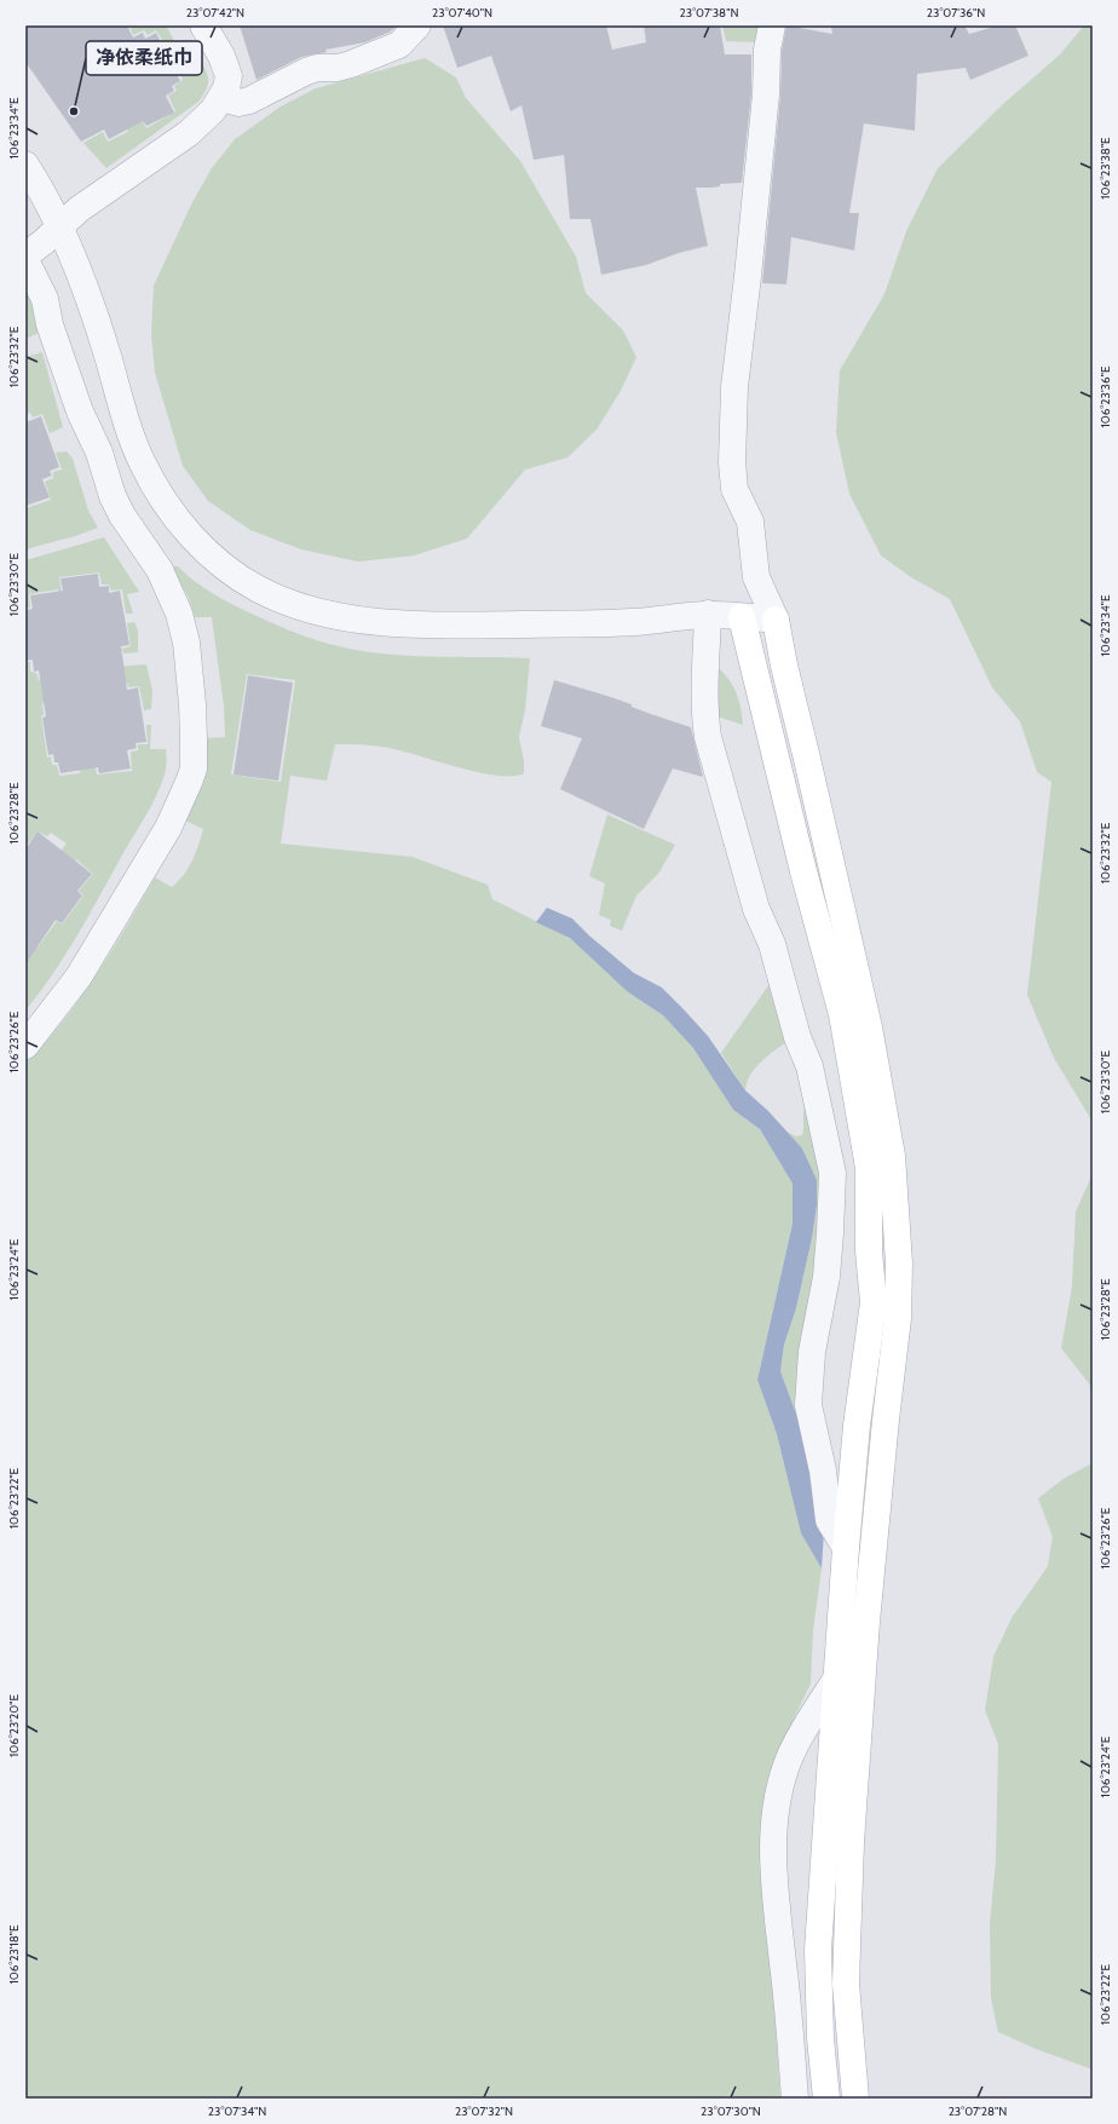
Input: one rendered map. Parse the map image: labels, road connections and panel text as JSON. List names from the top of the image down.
{
  "places": ["净依柔纸巾"],
  "coordinates": [
    "23°07'42\"N",
    "23°07'40\"N",
    "23°07'38\"N",
    "23°07'36\"N",
    "106°23'34\"E",
    "106°23'38\"E",
    "106°23'32\"E",
    "106°23'36\"E",
    "106°23'30\"E",
    "106°23'28\"E",
    "106°23'26\"E",
    "106°23'24\"E",
    "106°23'22\"E",
    "106°23'20\"E",
    "106°23'18\"E",
    "23°07'34\"N",
    "23°07'32\"N",
    "23°07'30\"N",
    "23°07'28\"N"
  ]
}
